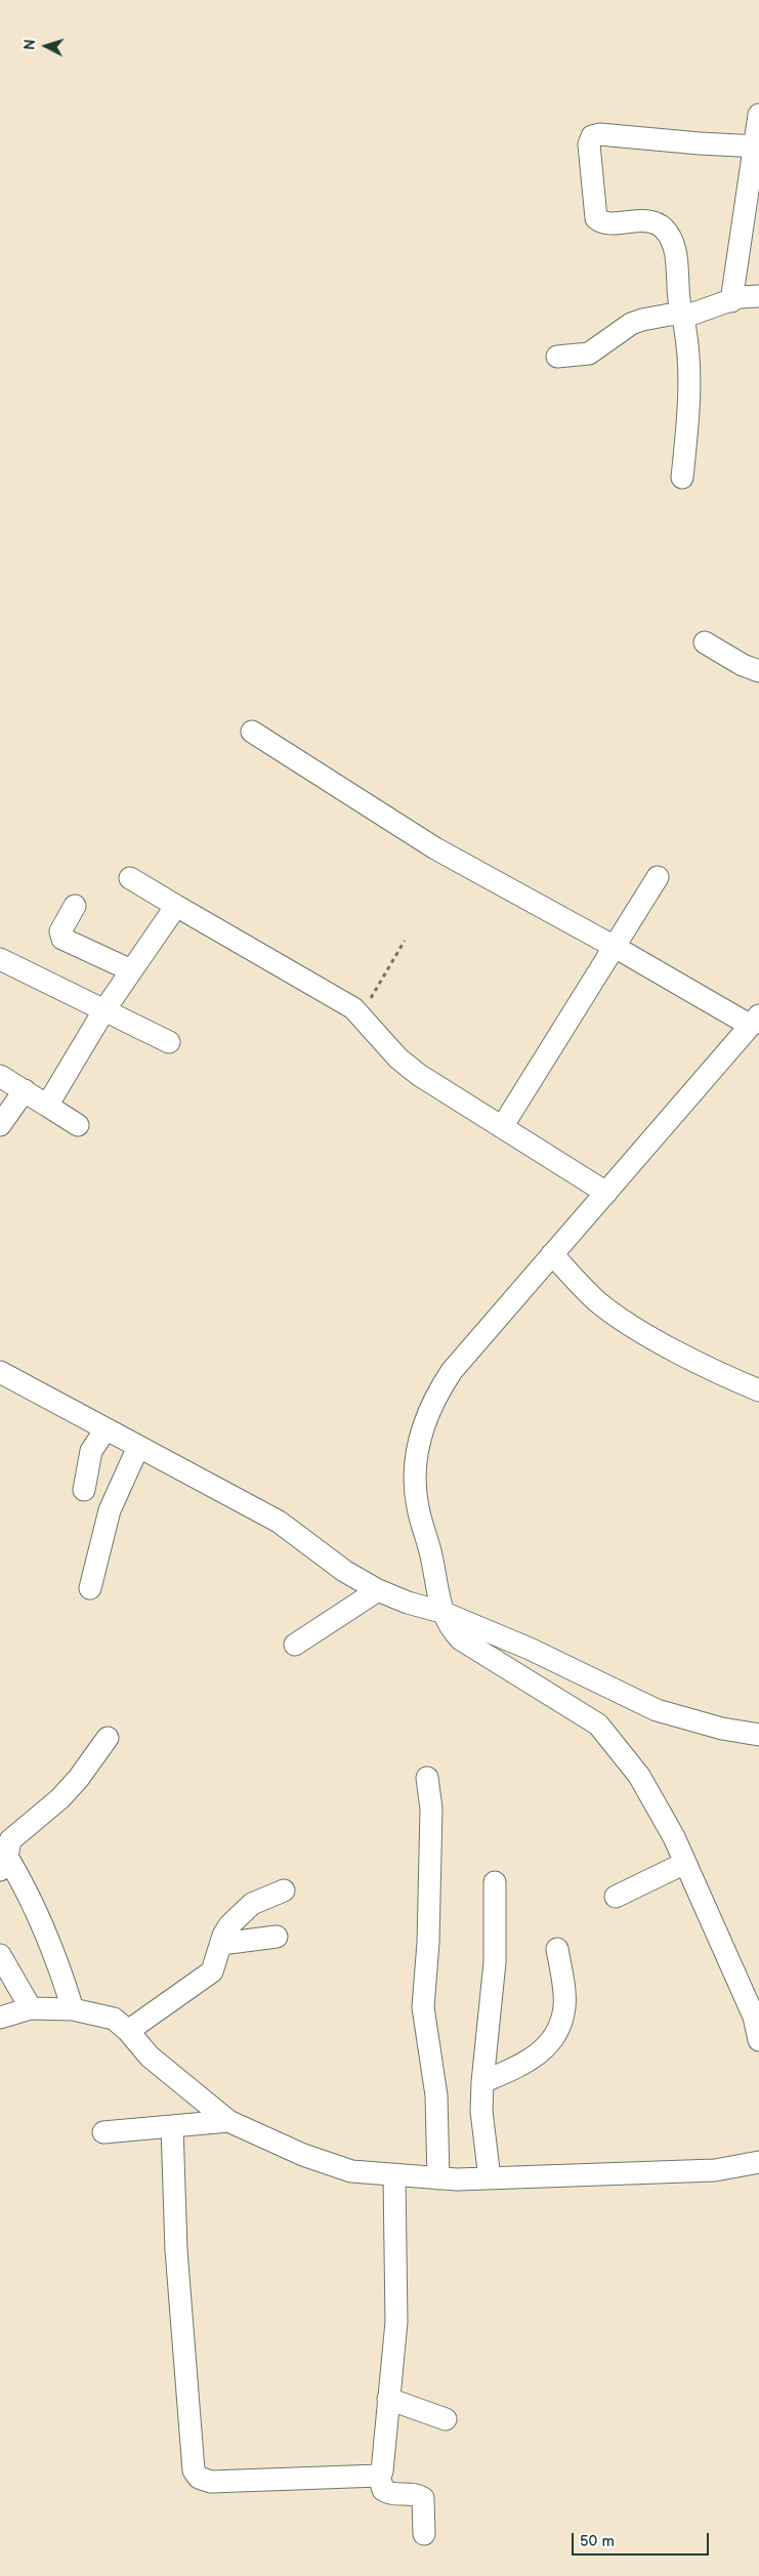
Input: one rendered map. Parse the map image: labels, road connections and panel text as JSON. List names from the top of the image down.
{
  "scale_bar": "50 m",
  "north": "left"
}
